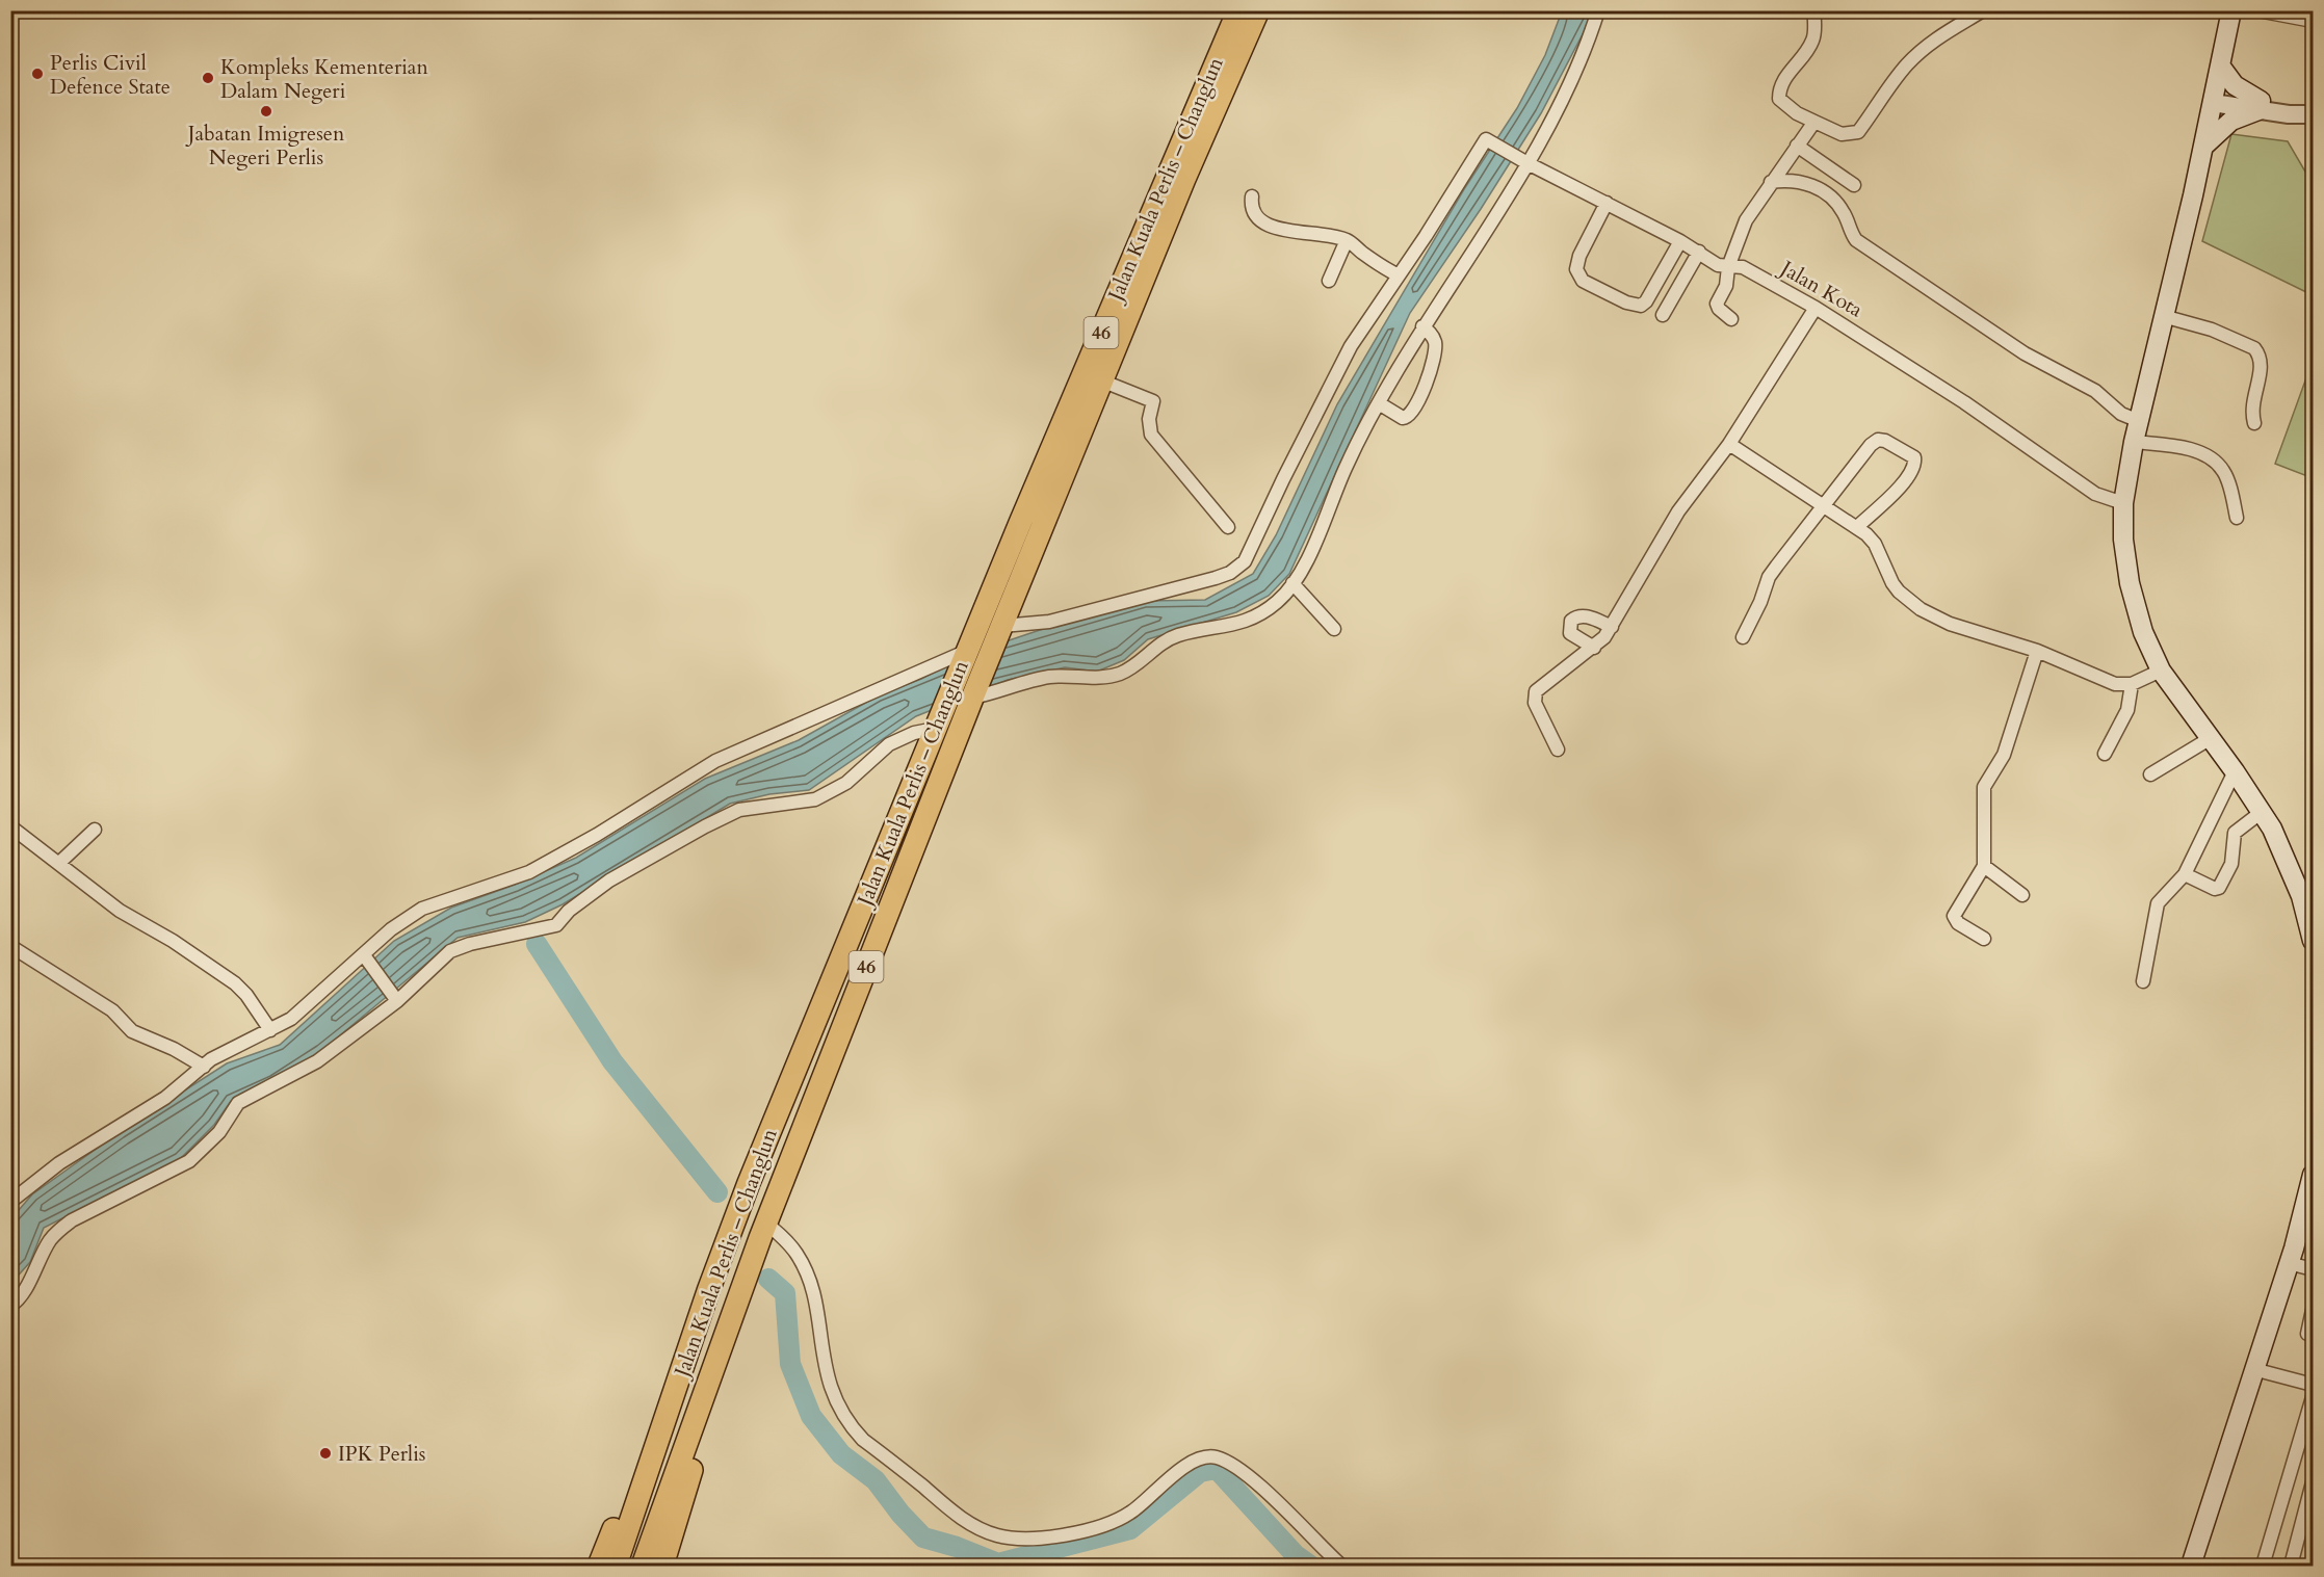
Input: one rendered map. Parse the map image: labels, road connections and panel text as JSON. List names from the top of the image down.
{
  "streets": {
    "highway": ["Jalan Kuala Perlis – Changlun", "46"],
    "street": ["Jalan Kota"]
  },
  "places": [
    "Perlis Civil Defence State",
    "Kompleks Kementerian Dalam Negeri",
    "Jabatan Imigresen Negeri Perlis",
    "IPK Perlis"
  ]
}
